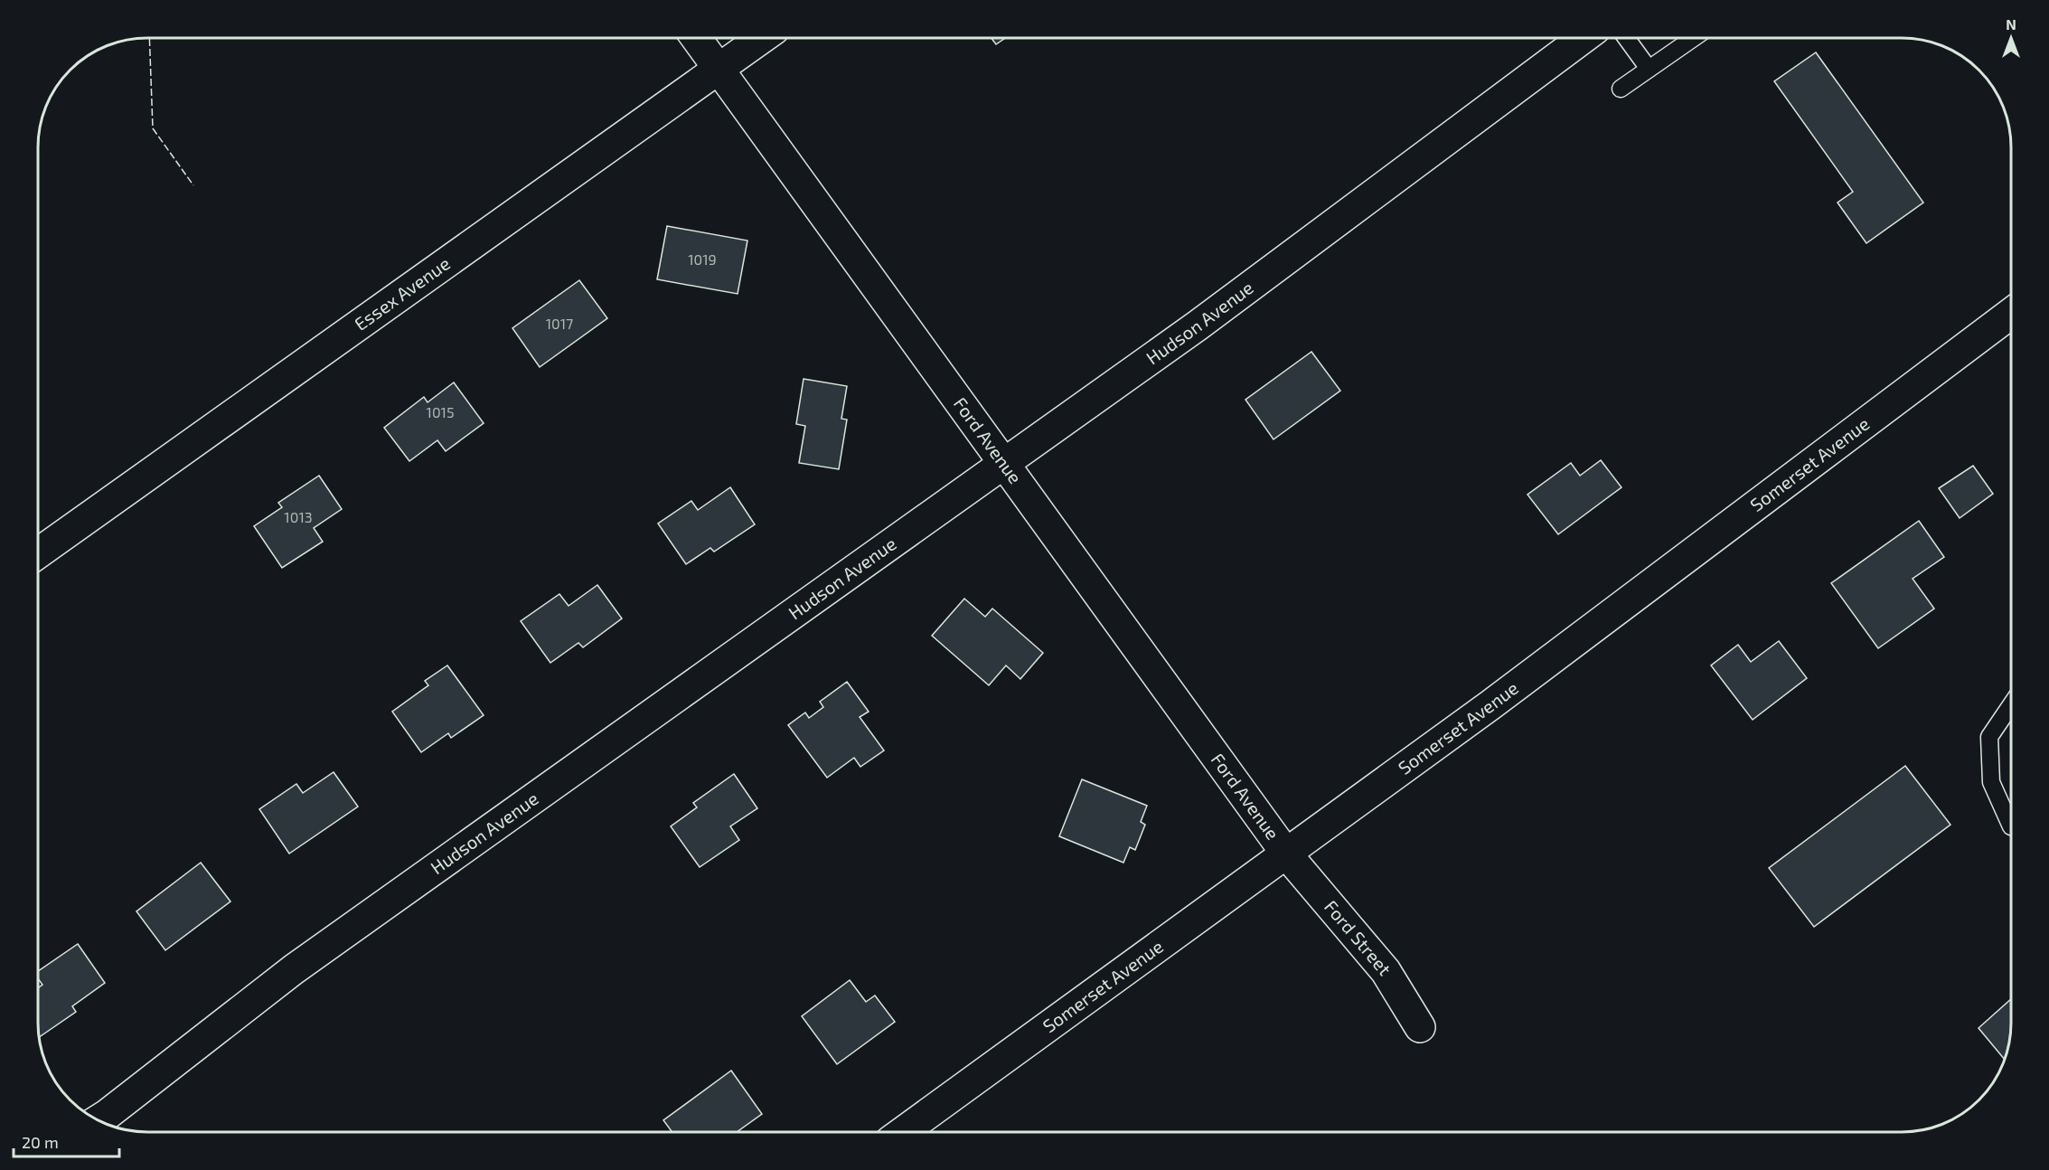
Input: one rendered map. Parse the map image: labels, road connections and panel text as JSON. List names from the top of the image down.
{
  "streets": {
    "street": [
      "Essex Avenue",
      "Hudson Avenue",
      "Ford Avenue",
      "Somerset Avenue",
      "Ford Street"
    ]
  },
  "crossings": [
    ["Essex Avenue", "Ford Avenue"],
    ["Hudson Avenue", "Ford Avenue"],
    ["Ford Avenue", "Somerset Avenue"],
    ["Ford Avenue", "Ford Street"],
    ["Somerset Avenue", "Ford Street"]
  ],
  "house_numbers": [
    "1019",
    "1017",
    "1015",
    "1013"
  ],
  "scale_bar": "20 m",
  "north": "top"
}
